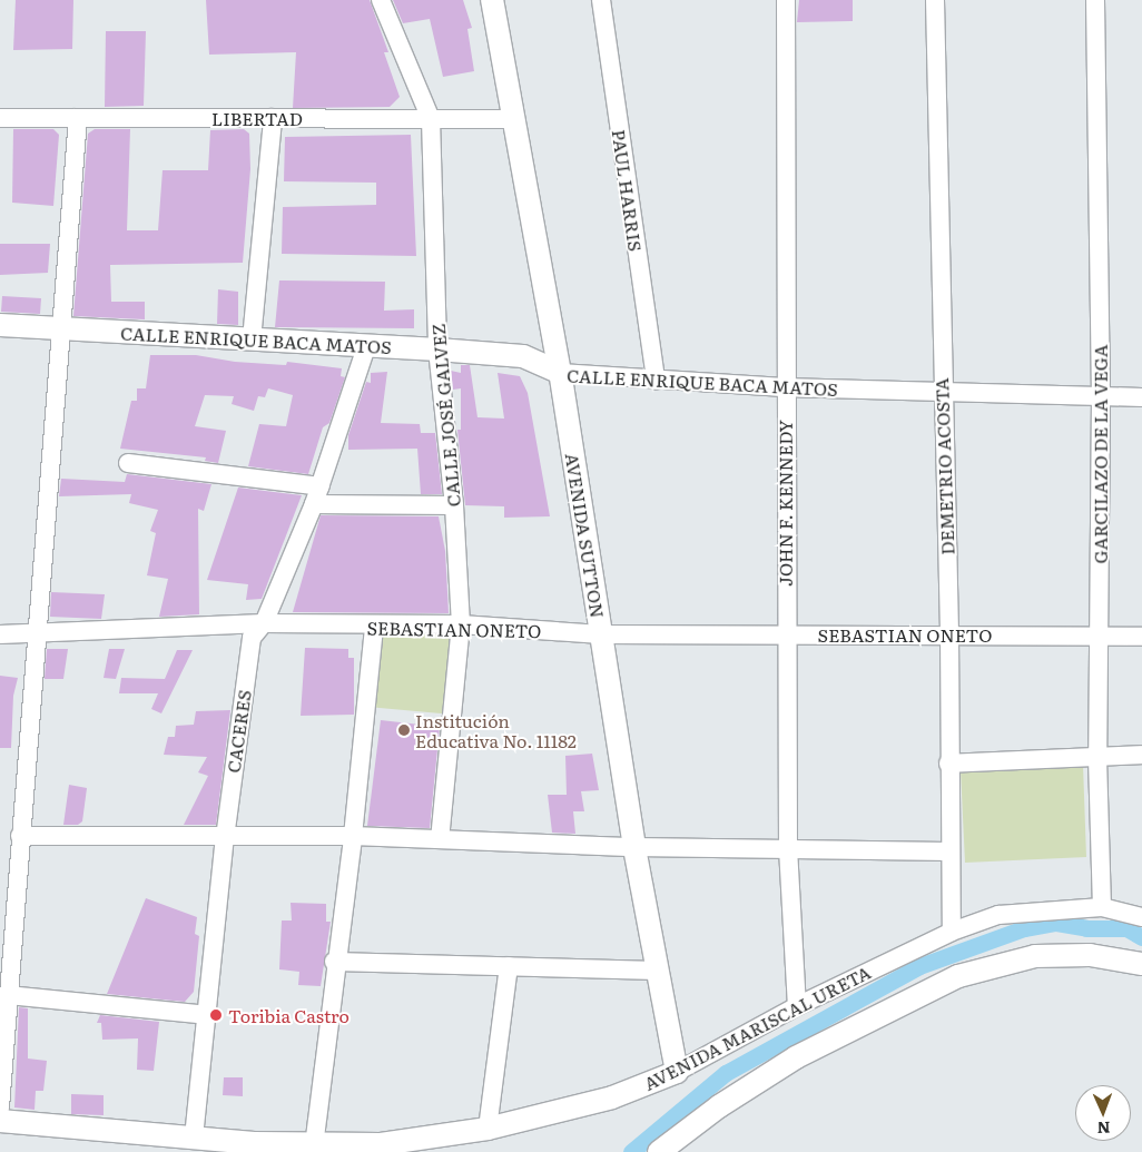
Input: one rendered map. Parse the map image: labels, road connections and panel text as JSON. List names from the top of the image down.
{
  "streets": {
    "street": [
      "LIBERTAD",
      "PAUL HARRIS",
      "CALLE ENRIQUE BACA MATOS",
      "CALLE JOSÉ GALVEZ",
      "GARCILAZO DE LA VEGA",
      "DEMETRIO ACOSTA",
      "JOHN F. KENNEDY",
      "AVENIDA SUTTON",
      "SEBASTIAN ONETO",
      "CACERES",
      "AVENIDA MARISCAL URETA"
    ]
  },
  "crossings": [
    ["LIBERTAD", "CALLE JOSÉ GALVEZ"],
    ["LIBERTAD", "AVENIDA SUTTON"],
    ["PAUL HARRIS", "CALLE ENRIQUE BACA MATOS"],
    ["CALLE ENRIQUE BACA MATOS", "CALLE JOSÉ GALVEZ"],
    ["CALLE ENRIQUE BACA MATOS", "GARCILAZO DE LA VEGA"],
    ["CALLE ENRIQUE BACA MATOS", "DEMETRIO ACOSTA"],
    ["CALLE ENRIQUE BACA MATOS", "JOHN F. KENNEDY"],
    ["CALLE ENRIQUE BACA MATOS", "AVENIDA SUTTON"],
    ["CALLE ENRIQUE BACA MATOS", "CACERES"],
    ["CALLE JOSÉ GALVEZ", "SEBASTIAN ONETO"],
    ["GARCILAZO DE LA VEGA", "SEBASTIAN ONETO"],
    ["GARCILAZO DE LA VEGA", "AVENIDA MARISCAL URETA"],
    ["DEMETRIO ACOSTA", "SEBASTIAN ONETO"],
    ["DEMETRIO ACOSTA", "AVENIDA MARISCAL URETA"],
    ["JOHN F. KENNEDY", "SEBASTIAN ONETO"],
    ["JOHN F. KENNEDY", "AVENIDA MARISCAL URETA"],
    ["AVENIDA SUTTON", "SEBASTIAN ONETO"],
    ["AVENIDA SUTTON", "AVENIDA MARISCAL URETA"],
    ["SEBASTIAN ONETO", "CACERES"],
    ["CACERES", "AVENIDA MARISCAL URETA"]
  ],
  "places": ["Institución Educativa No. 11182", "Toribia Castro"],
  "north": "bottom"
}
